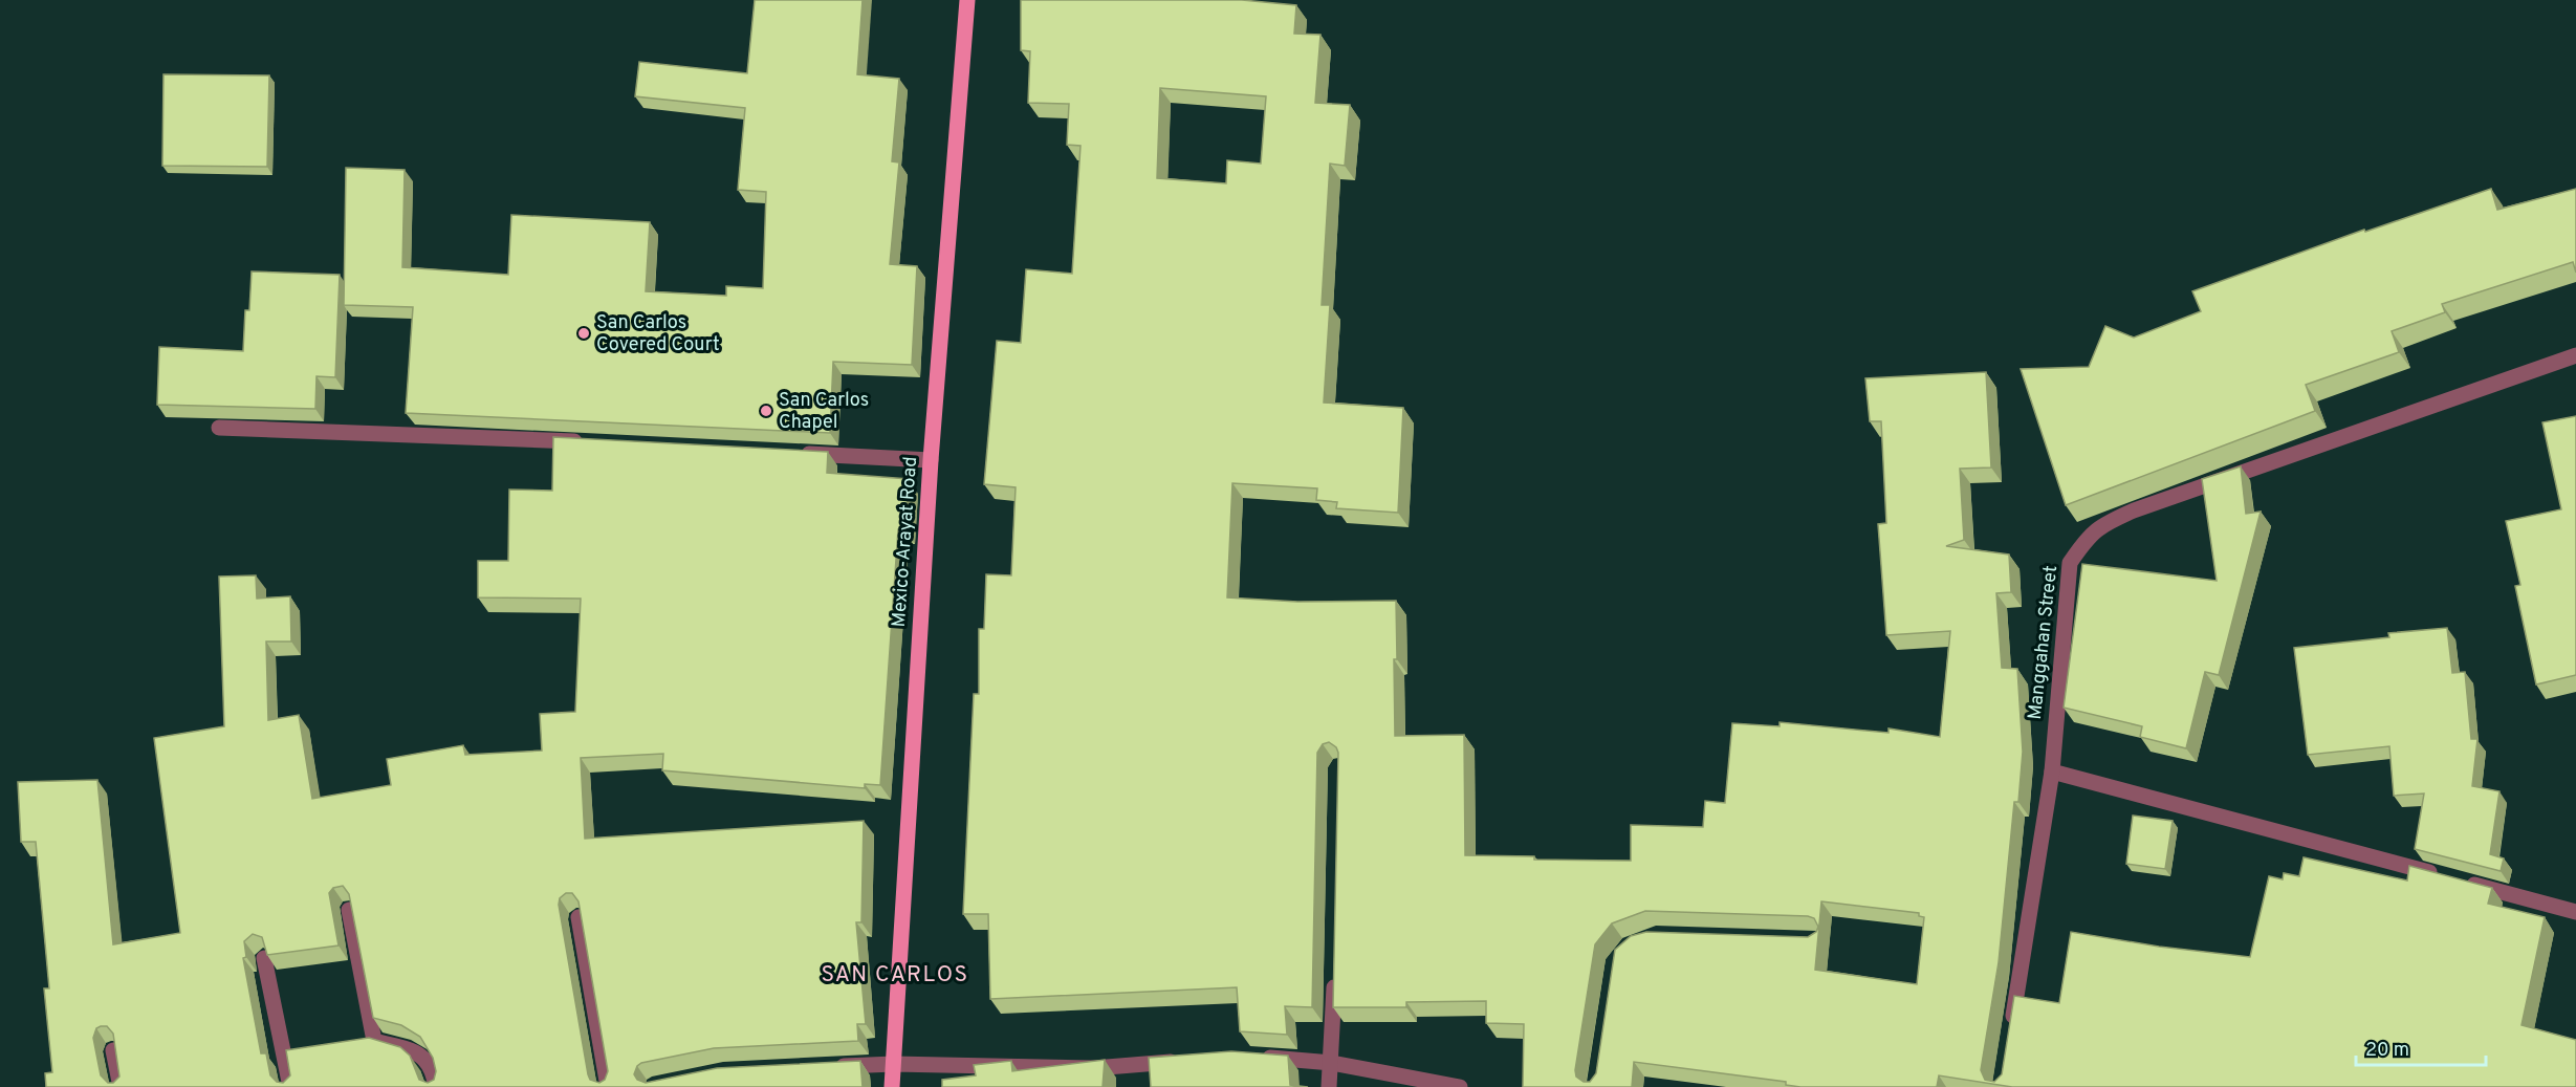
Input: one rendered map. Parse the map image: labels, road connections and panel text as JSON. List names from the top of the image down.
{
  "streets": {
    "main road": ["Mexico-Arayat Road"],
    "street": ["Manggahan Street"]
  },
  "districts": ["SAN CARLOS"],
  "places": ["San Carlos Covered Court", "San Carlos Chapel"],
  "scale_bar": "20 m"
}
